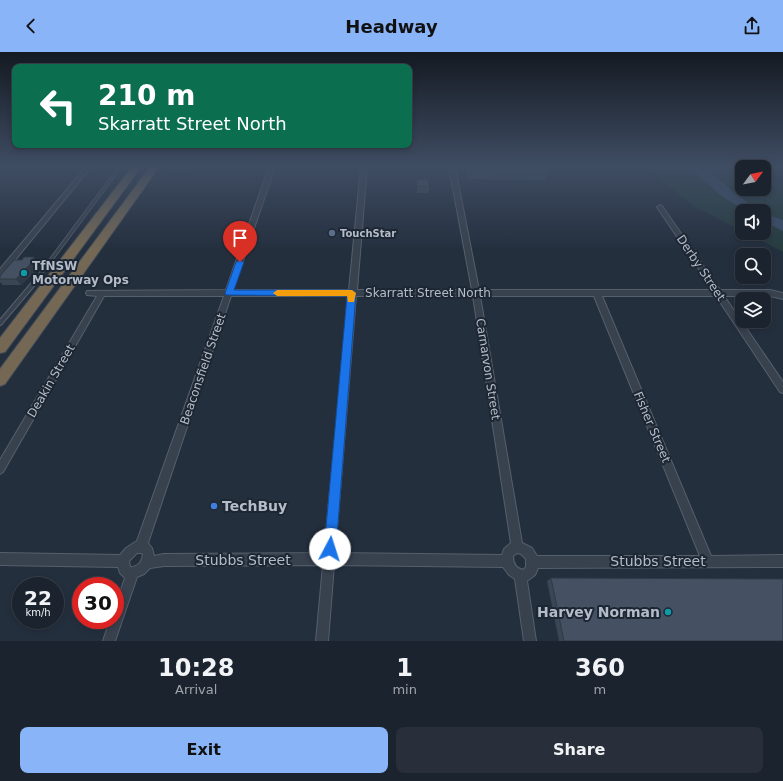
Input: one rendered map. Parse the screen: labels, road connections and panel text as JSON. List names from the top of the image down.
{
  "streets": {
    "street": [
      "Derby Street",
      "Skarratt Street North",
      "Beaconsfield Street",
      "Carnarvon Street",
      "Deakin Street",
      "Fisher Street",
      "Stubbs Street"
    ]
  },
  "crossings": [
    ["Derby Street", "Skarratt Street North"],
    ["Skarratt Street North", "Beaconsfield Street"],
    ["Skarratt Street North", "Carnarvon Street"],
    ["Skarratt Street North", "Deakin Street"],
    ["Skarratt Street North", "Fisher Street"],
    ["Beaconsfield Street", "Stubbs Street"],
    ["Carnarvon Street", "Stubbs Street"],
    ["Fisher Street", "Stubbs Street"]
  ],
  "places": [
    "TouchStar",
    "TfNSW Motorway Ops",
    "TechBuy",
    "Harvey Norman"
  ],
  "north": "top right",
  "page": {
    "header": "Headway",
    "turn": ["210 m", "Skarratt Street North"],
    "speed": "22 km/h",
    "limit": "30",
    "eta": [
      "10:28",
      "Arrival",
      "1",
      "min",
      "360",
      "m"
    ],
    "buttons": ["Exit", "Share"]
  }
}
